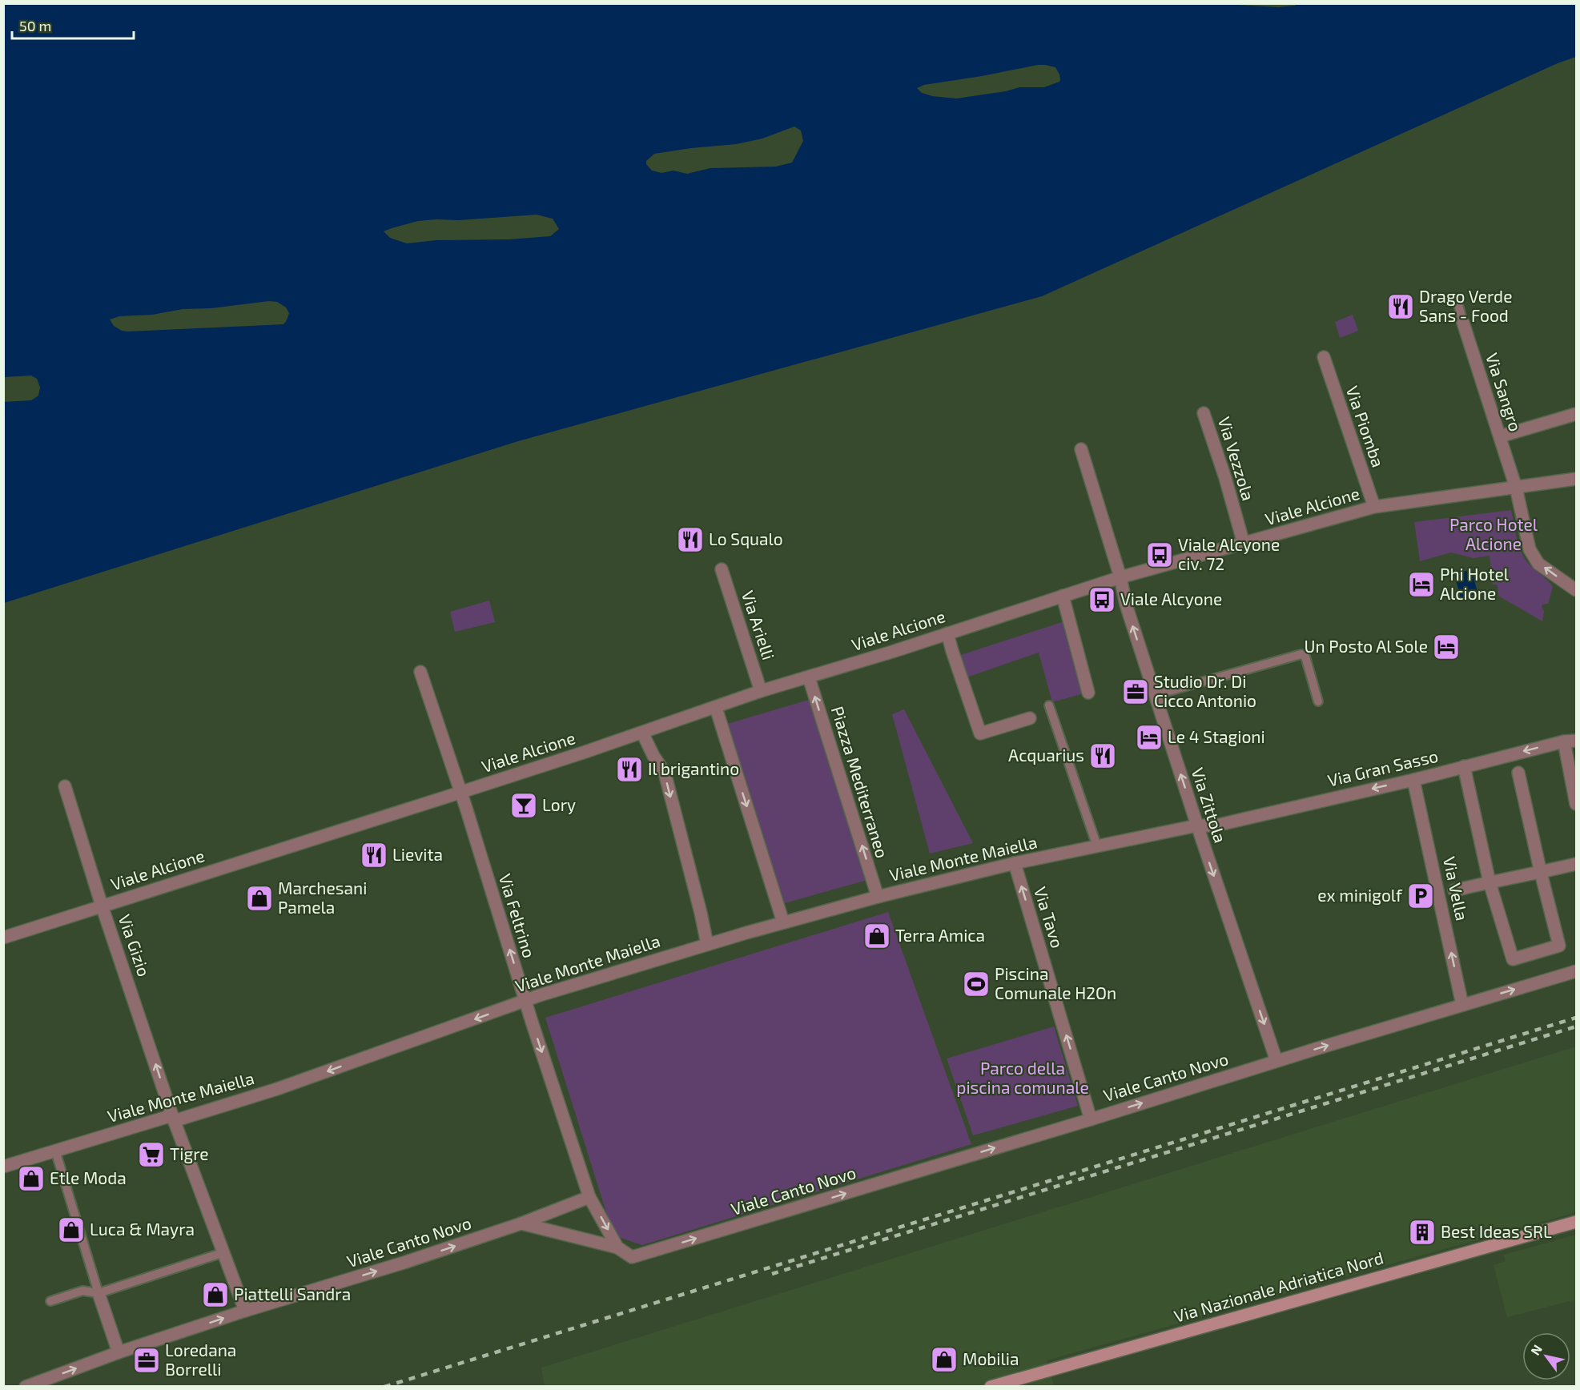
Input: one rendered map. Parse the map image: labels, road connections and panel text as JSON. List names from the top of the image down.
{
  "streets": {
    "main road": ["Via Nazionale Adriatica Nord"],
    "street": [
      "Via Sangro",
      "Via Piomba",
      "Via Vezzola",
      "Viale Alcione",
      "Via Arielli",
      "Via Gran Sasso",
      "Piazza Mediterraneo",
      "Via Zittola",
      "Viale Monte Maiella",
      "Via Vella",
      "Via Feltrino",
      "Via Tavo",
      "Via Gizio",
      "Viale Canto Novo"
    ]
  },
  "crossings": [
    ["Via Sangro", "Viale Alcione"],
    ["Via Piomba", "Viale Alcione"],
    ["Via Vezzola", "Viale Alcione"],
    ["Viale Alcione", "Via Arielli"],
    ["Viale Alcione", "Piazza Mediterraneo"],
    ["Viale Alcione", "Via Zittola"],
    ["Viale Alcione", "Via Feltrino"],
    ["Viale Alcione", "Via Gizio"],
    ["Via Gran Sasso", "Via Zittola"],
    ["Via Gran Sasso", "Viale Monte Maiella"],
    ["Via Gran Sasso", "Via Vella"],
    ["Piazza Mediterraneo", "Viale Monte Maiella"],
    ["Via Zittola", "Viale Monte Maiella"],
    ["Via Zittola", "Viale Canto Novo"],
    ["Viale Monte Maiella", "Via Feltrino"],
    ["Viale Monte Maiella", "Via Tavo"],
    ["Viale Monte Maiella", "Via Gizio"],
    ["Via Vella", "Viale Canto Novo"],
    ["Via Feltrino", "Viale Canto Novo"],
    ["Via Tavo", "Viale Canto Novo"],
    ["Via Gizio", "Viale Canto Novo"]
  ],
  "one_way": [
    "Via Sangro",
    "Via Gran Sasso",
    "Via Tavo",
    "Via Gizio",
    "Viale Canto Novo"
  ],
  "parks": ["Parco Hotel Alcione", "Parco della piscina comunale"],
  "places": {
    "restaurant": [
      "Drago Verde Sans - Food",
      "Lo Squalo",
      "Acquarius",
      "Il brigantino",
      "Lievita"
    ],
    "bus stop": ["Viale Alcyone civ. 72", "Viale Alcyone"],
    "hotel": ["Phi Hotel Alcione", "Un Posto Al Sole", "Le 4 Stagioni"],
    "office": ["Studio Dr. Di Cicco Antonio", "Loredana Borrelli"],
    "bar": ["Lory"],
    "parking": ["ex minigolf"],
    "shop": [
      "Marchesani Pamela",
      "Terra Amica",
      "Etle Moda",
      "Luca & Mayra",
      "Piattelli Sandra",
      "Mobilia"
    ],
    "sports": ["Piscina Comunale H2On"],
    "supermarket": ["Tigre"],
    "building": ["Best Ideas SRL"]
  },
  "scale_bar": "50 m",
  "north": "top left"
}
